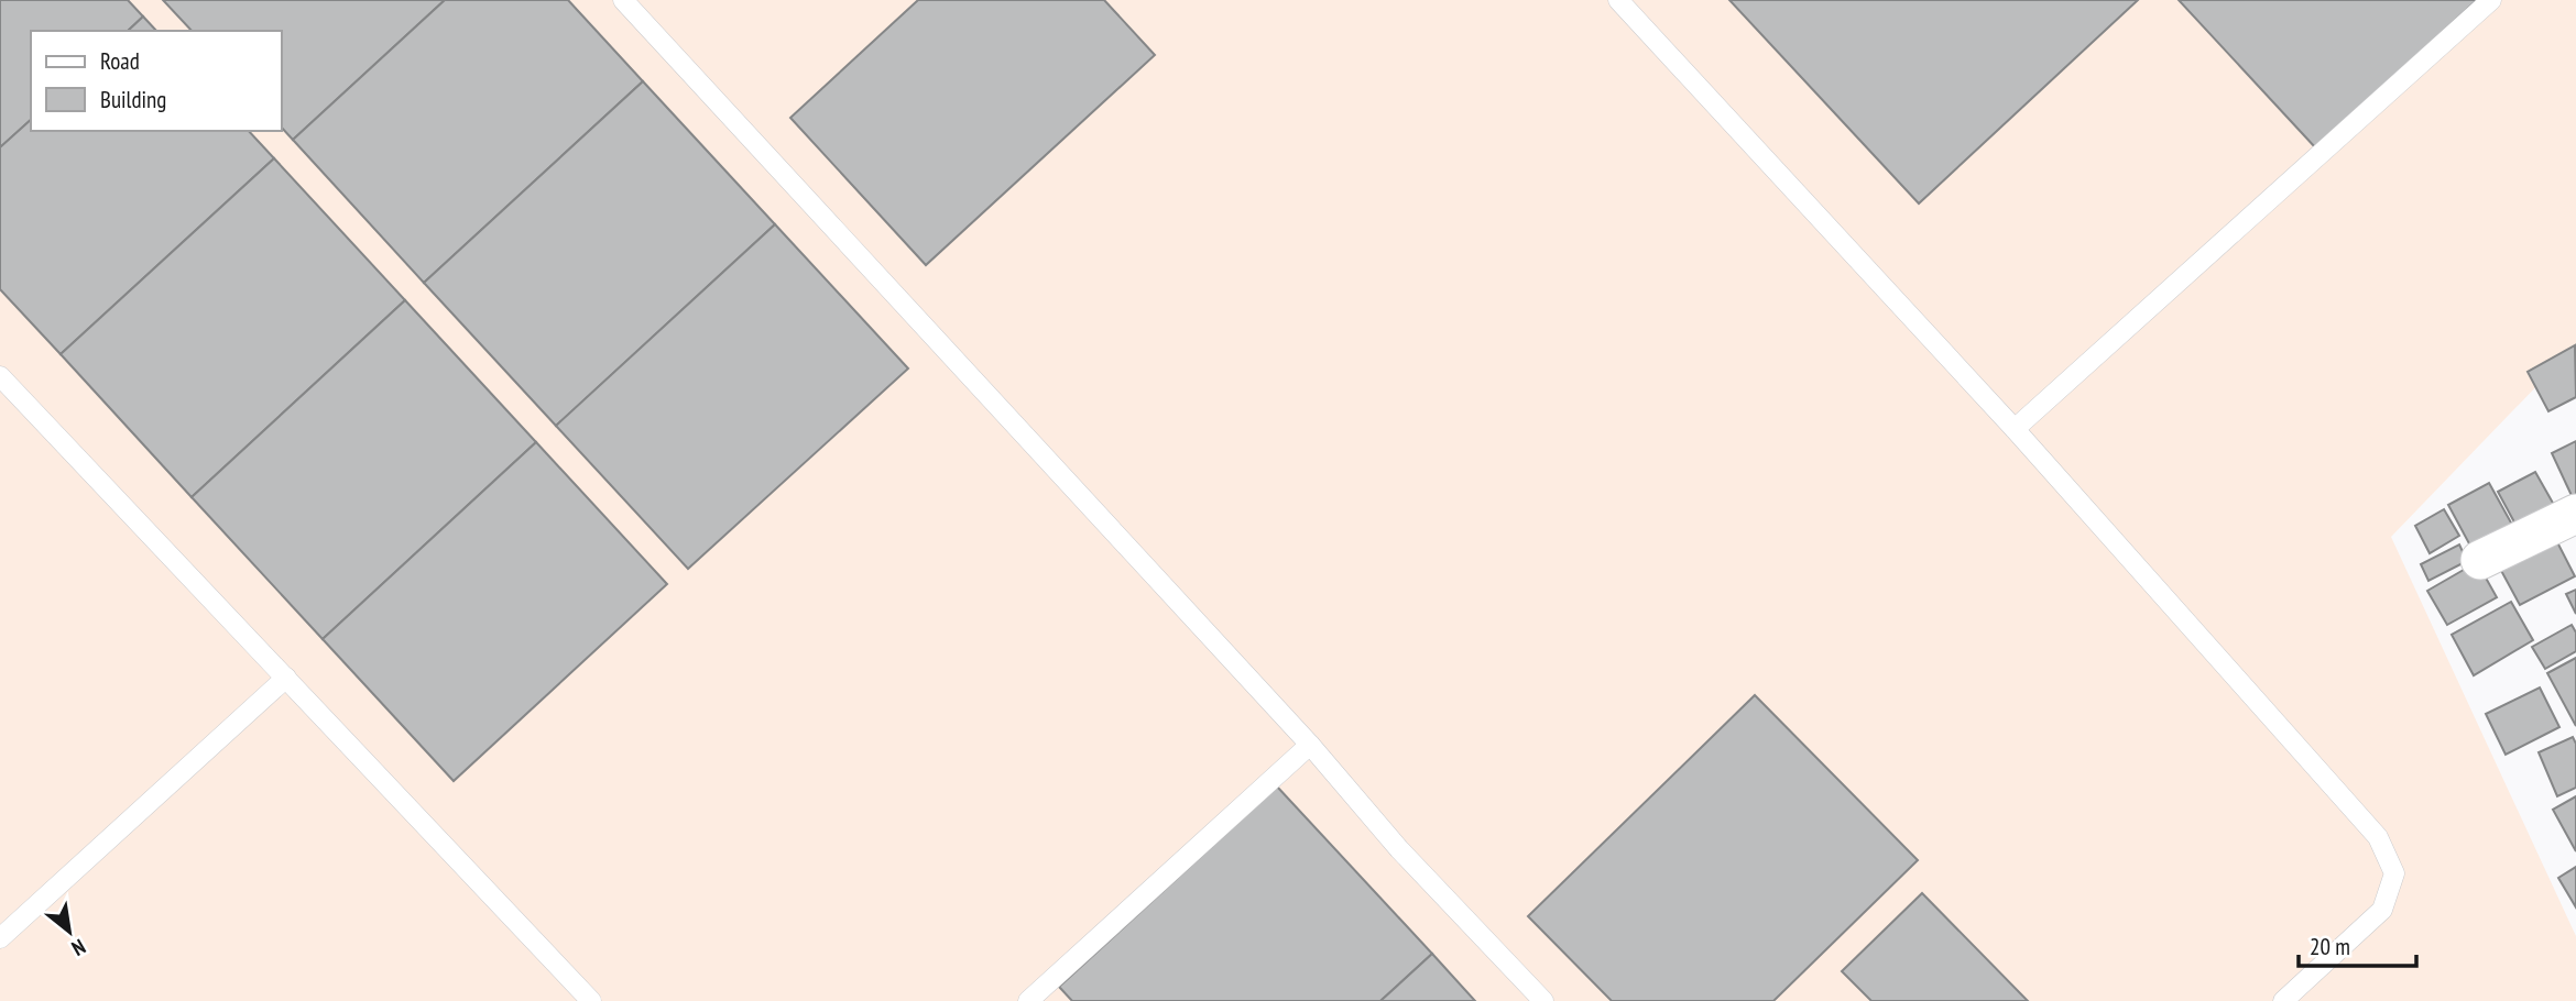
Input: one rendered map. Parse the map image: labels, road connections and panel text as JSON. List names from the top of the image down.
{
  "legend": ["Road", "Building"],
  "scale_bar": "20 m",
  "north": "bottom right"
}
